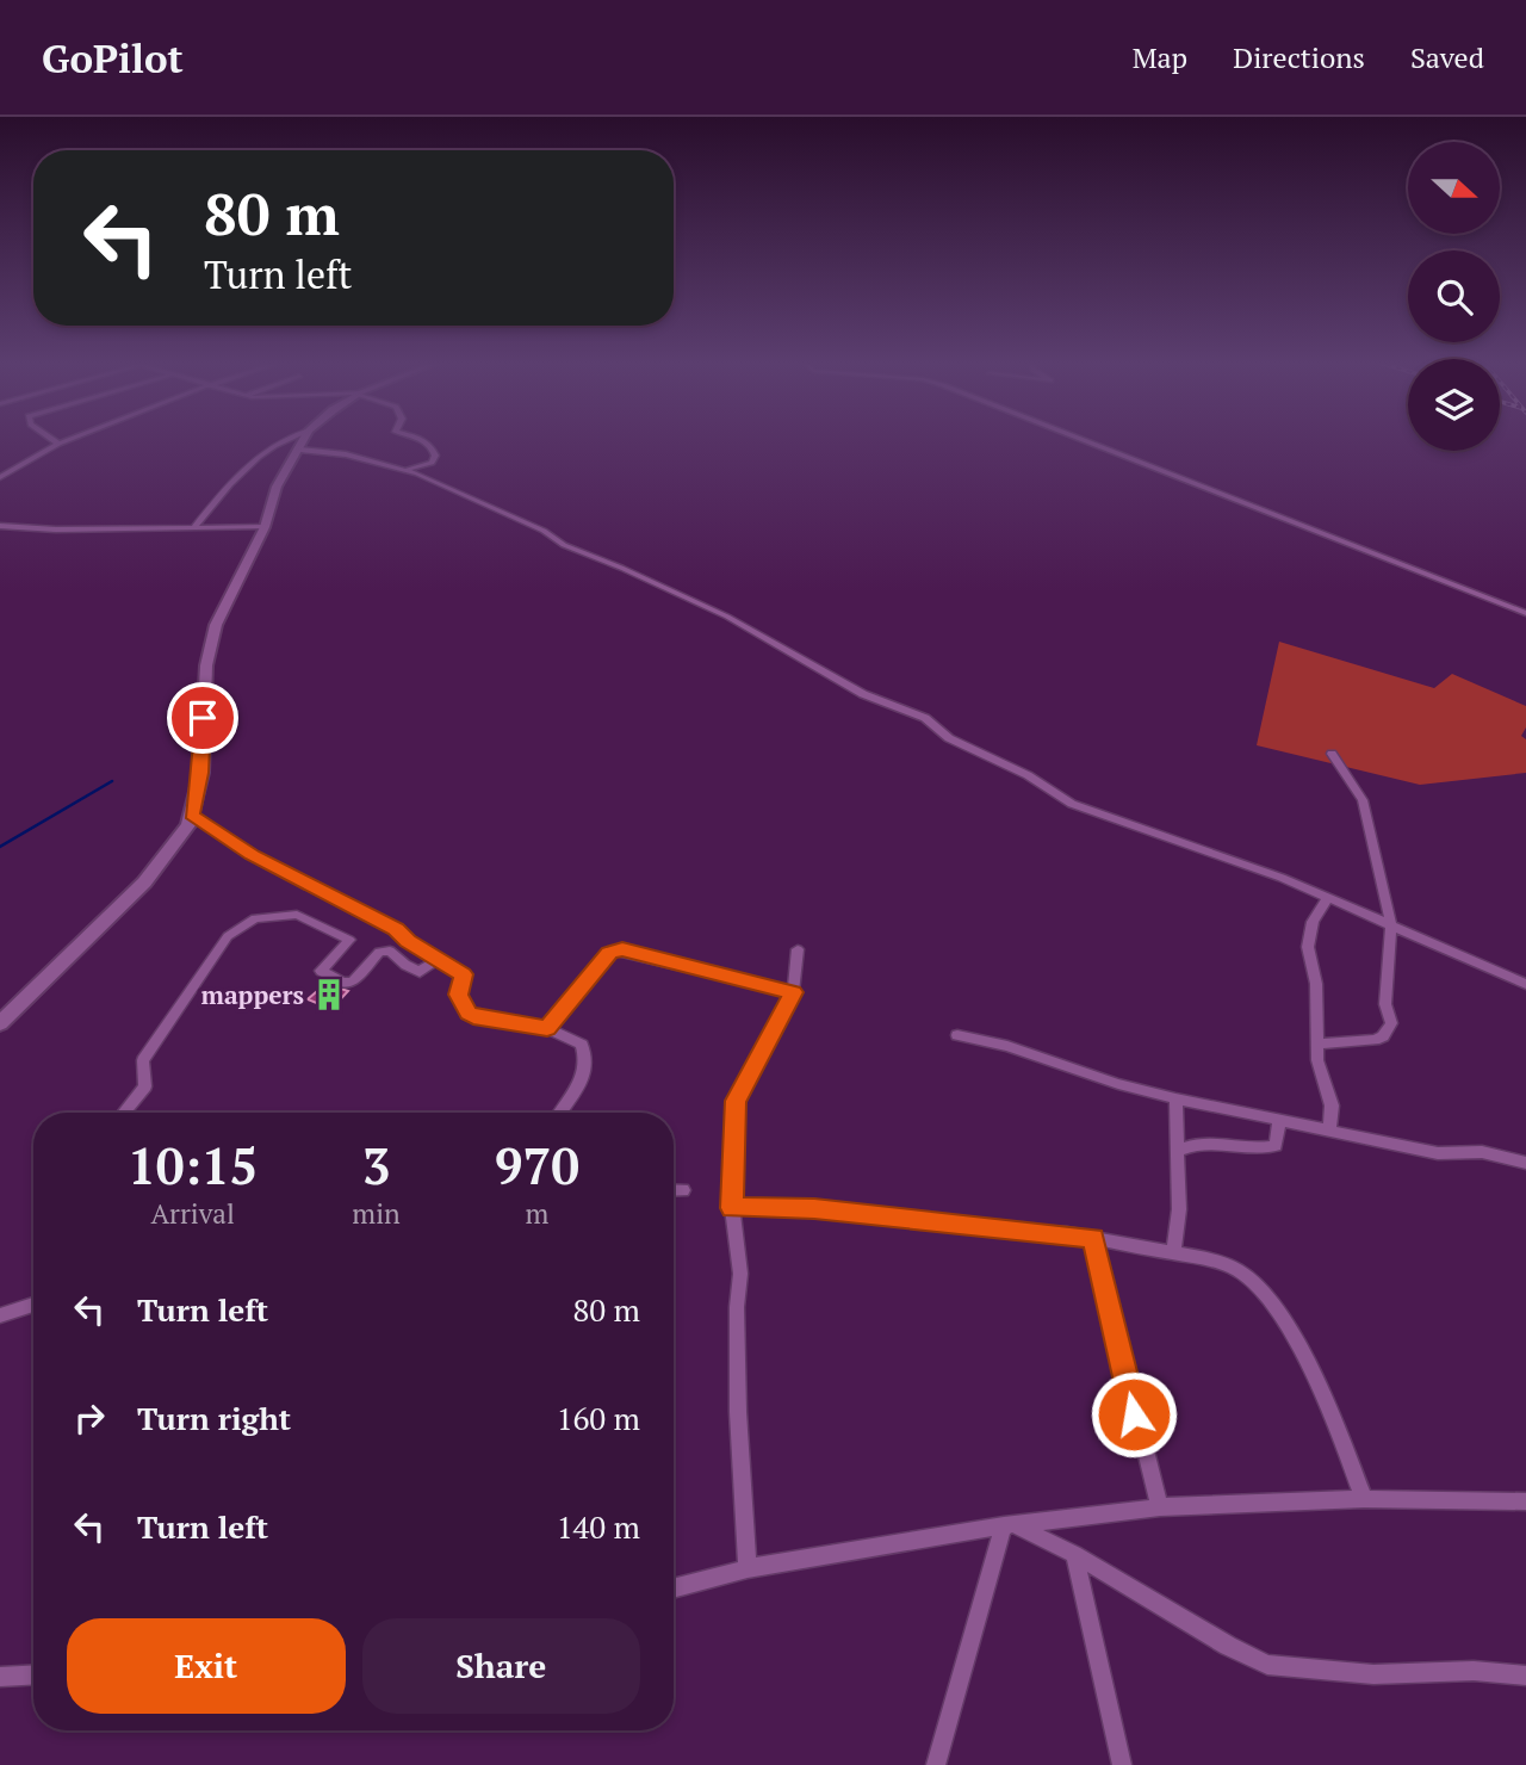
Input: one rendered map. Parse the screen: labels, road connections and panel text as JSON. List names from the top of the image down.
{
  "places": {
    "building": ["mappers"]
  },
  "north": "right",
  "page": {
    "header": "GoPilot",
    "nav": ["Map", "Directions", "Saved"],
    "turn": ["80 m", "Turn left"],
    "eta": [
      "10:15",
      "Arrival",
      "3",
      "min",
      "970",
      "m"
    ],
    "list": [
      {
        "name": "Turn left",
        "value": "80 m"
      },
      {
        "name": "Turn right",
        "value": "160 m"
      },
      {
        "name": "Turn left",
        "value": "140 m"
      }
    ],
    "buttons": ["Exit", "Share"]
  }
}
